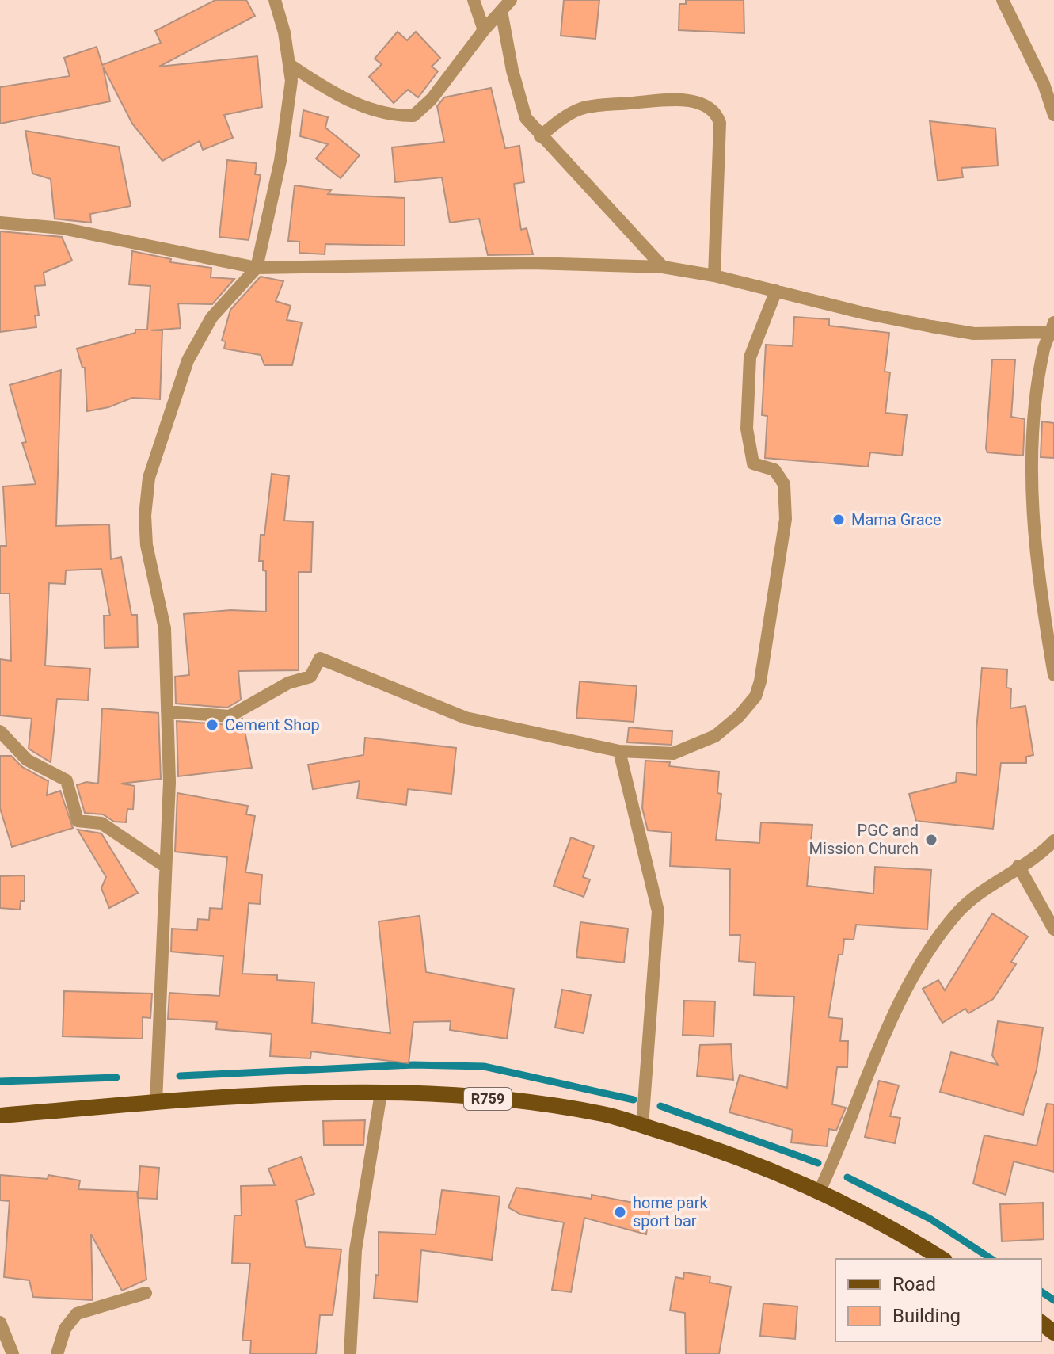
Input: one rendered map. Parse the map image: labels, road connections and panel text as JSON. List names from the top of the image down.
{
  "streets": {
    "main road": ["R759"]
  },
  "places": [
    "Mama Grace",
    "Cement Shop",
    "PGC and Mission Church",
    "home park sport bar"
  ],
  "legend": ["Road", "Building"]
}
